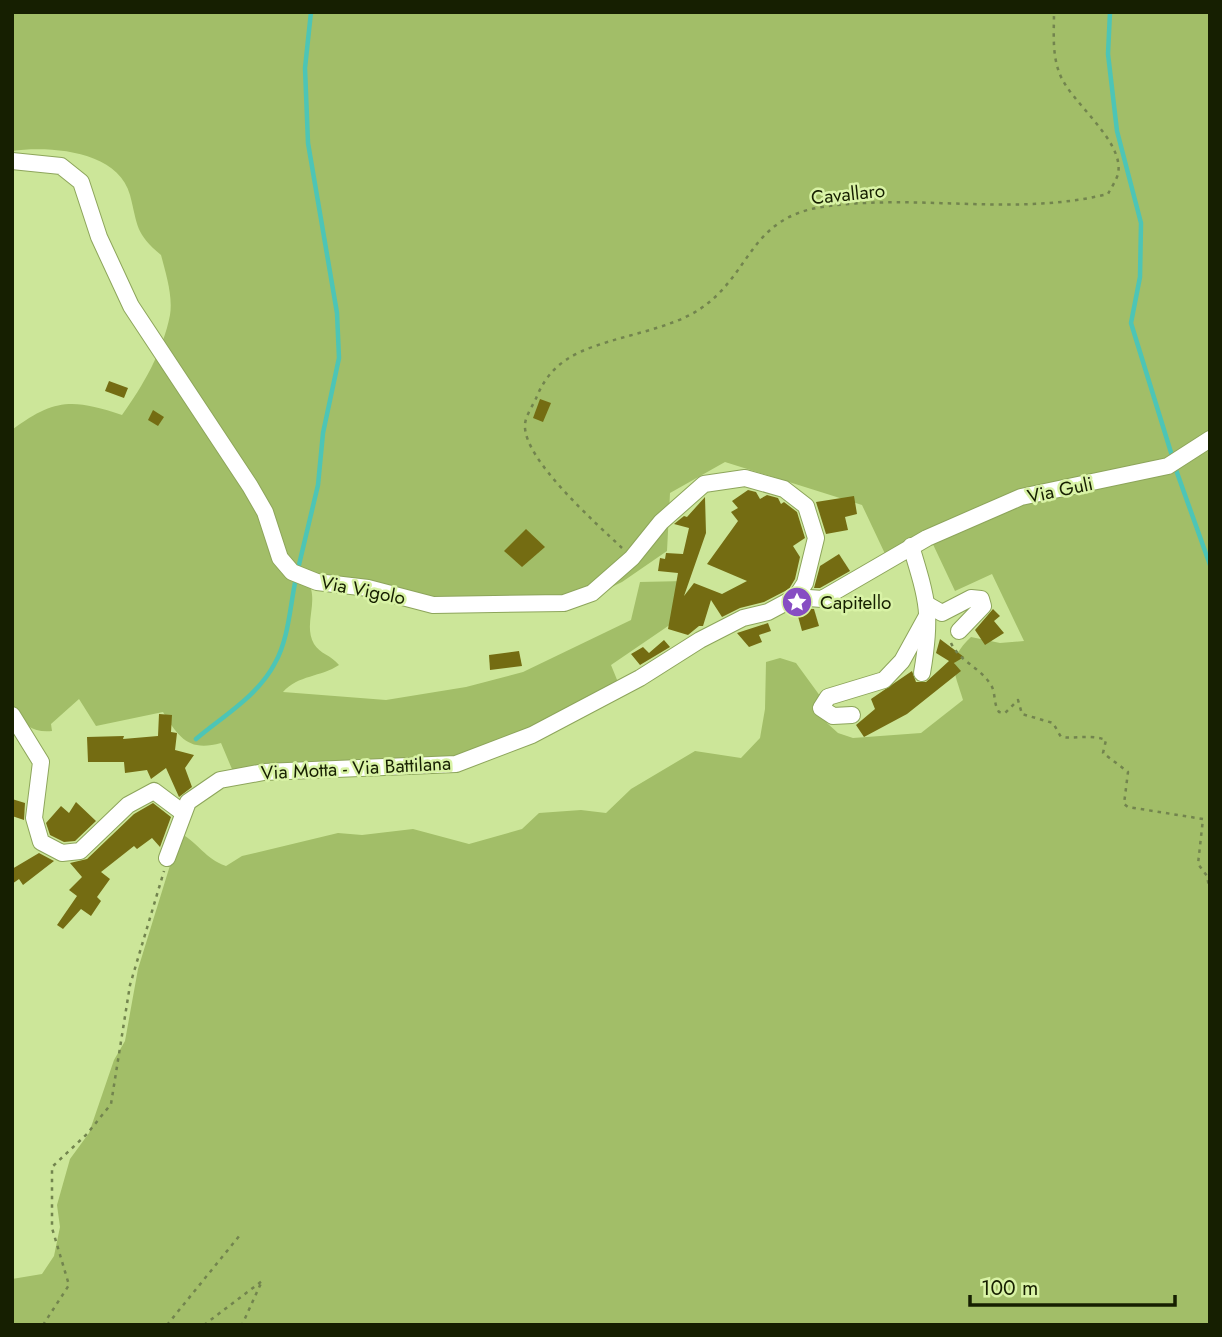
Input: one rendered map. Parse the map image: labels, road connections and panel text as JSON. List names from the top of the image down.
{
  "streets": {
    "street": ["Via Guli", "Via Vigolo", "Via Motta - Via Battilana"],
    "path": ["Cavallaro"]
  },
  "crossings": [
    ["Cavallaro", "Via Vigolo"],
    ["Via Vigolo", "Via Motta - Via Battilana"]
  ],
  "places": {
    "place": ["Capitello"]
  },
  "scale_bar": "100 m"
}
